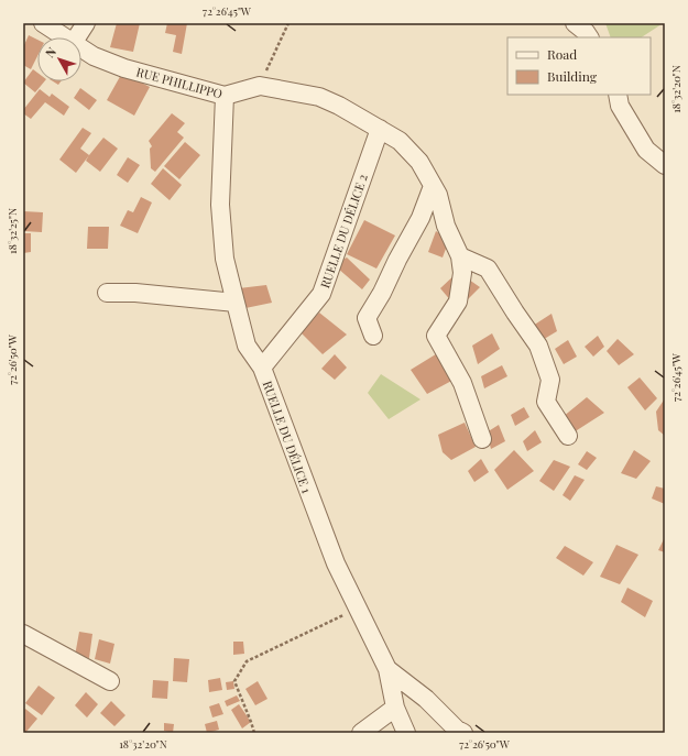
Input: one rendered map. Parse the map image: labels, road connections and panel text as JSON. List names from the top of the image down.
{
  "streets": {
    "street": ["RUE PHILLIPPO", "RUELLE DU DÉLICE 2", "RUELLE DU DÉLICE 1"]
  },
  "crossings": [
    ["RUE PHILLIPPO", "RUELLE DU DÉLICE 2"],
    ["RUE PHILLIPPO", "RUELLE DU DÉLICE 1"],
    ["RUELLE DU DÉLICE 2", "RUELLE DU DÉLICE 1"]
  ],
  "legend": ["Road", "Building"],
  "north": "top left",
  "coordinates": [
    "72°26'45\"W",
    "18°32'20\"N",
    "18°32'25\"N",
    "72°26'50\"W"
  ]
}
